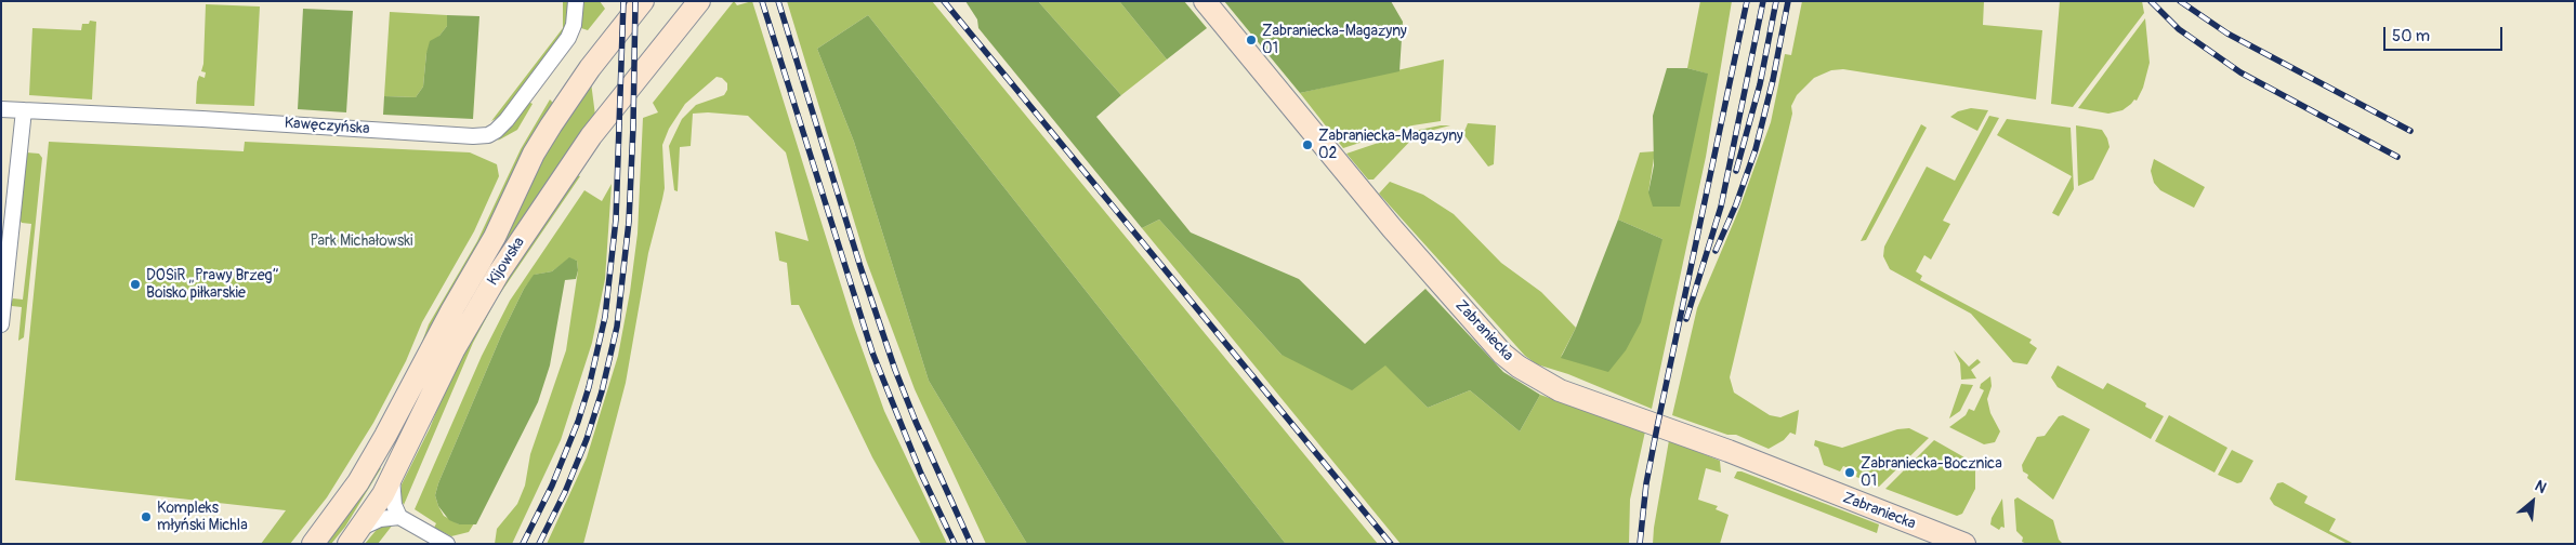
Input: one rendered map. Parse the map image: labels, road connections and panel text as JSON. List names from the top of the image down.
{
  "streets": {
    "street": ["Kawęczyńska", "Kijowska", "Zabraniecka"]
  },
  "parks": ["Park Michałowski"],
  "places": [
    "Zabraniecka-Magazyny 01",
    "Zabraniecka-Magazyny 02",
    "DOSiR „Prawy Brzeg” Boisko piłkarskie",
    "Zabraniecka-Bocznica 01",
    "Kompleks młyński Michla"
  ],
  "scale_bar": "50 m",
  "north": "top right"
}
